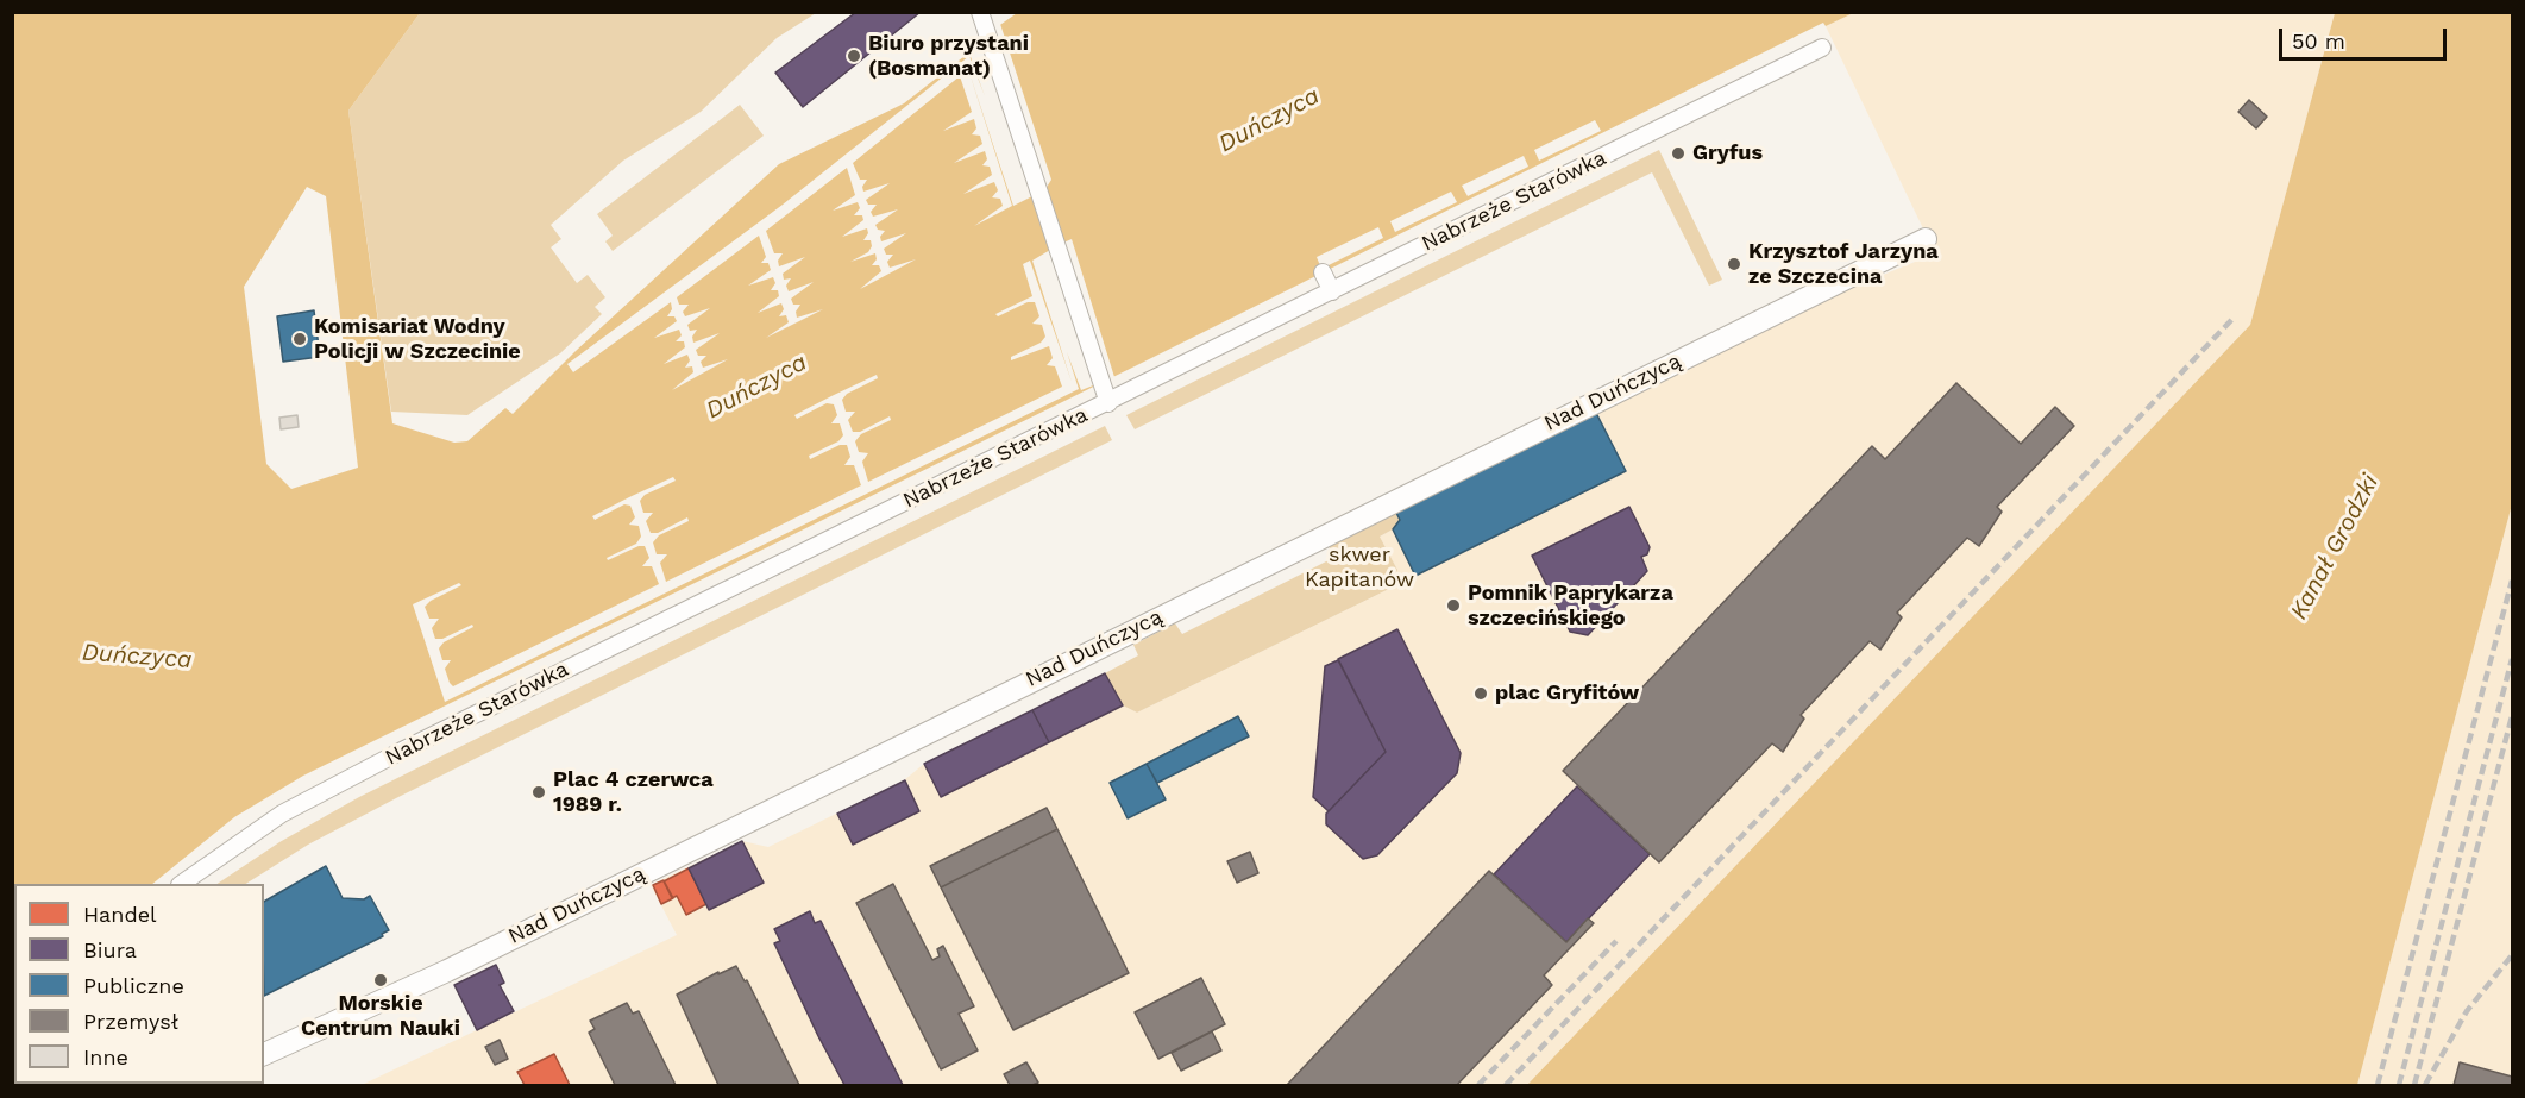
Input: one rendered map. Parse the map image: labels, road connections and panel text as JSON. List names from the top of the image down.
{
  "streets": {
    "street": ["Nabrzeże Starówka", "Nad Duńczycą"]
  },
  "water": ["Duńczyca", "Kanał Grodzki"],
  "parks": ["skwer Kapitanów"],
  "places": [
    "Biuro przystani (Bosmanat)",
    "Gryfus",
    "Krzysztof Jarzyna ze Szczecina",
    "Komisariat Wodny Policji w Szczecinie",
    "Pomnik Paprykarza szczecińskiego",
    "plac Gryfitów",
    "Plac 4 czerwca 1989 r.",
    "Morskie Centrum Nauki"
  ],
  "legend": [
    "Handel",
    "Biura",
    "Publiczne",
    "Przemysł",
    "Inne"
  ],
  "scale_bar": "50 m"
}
